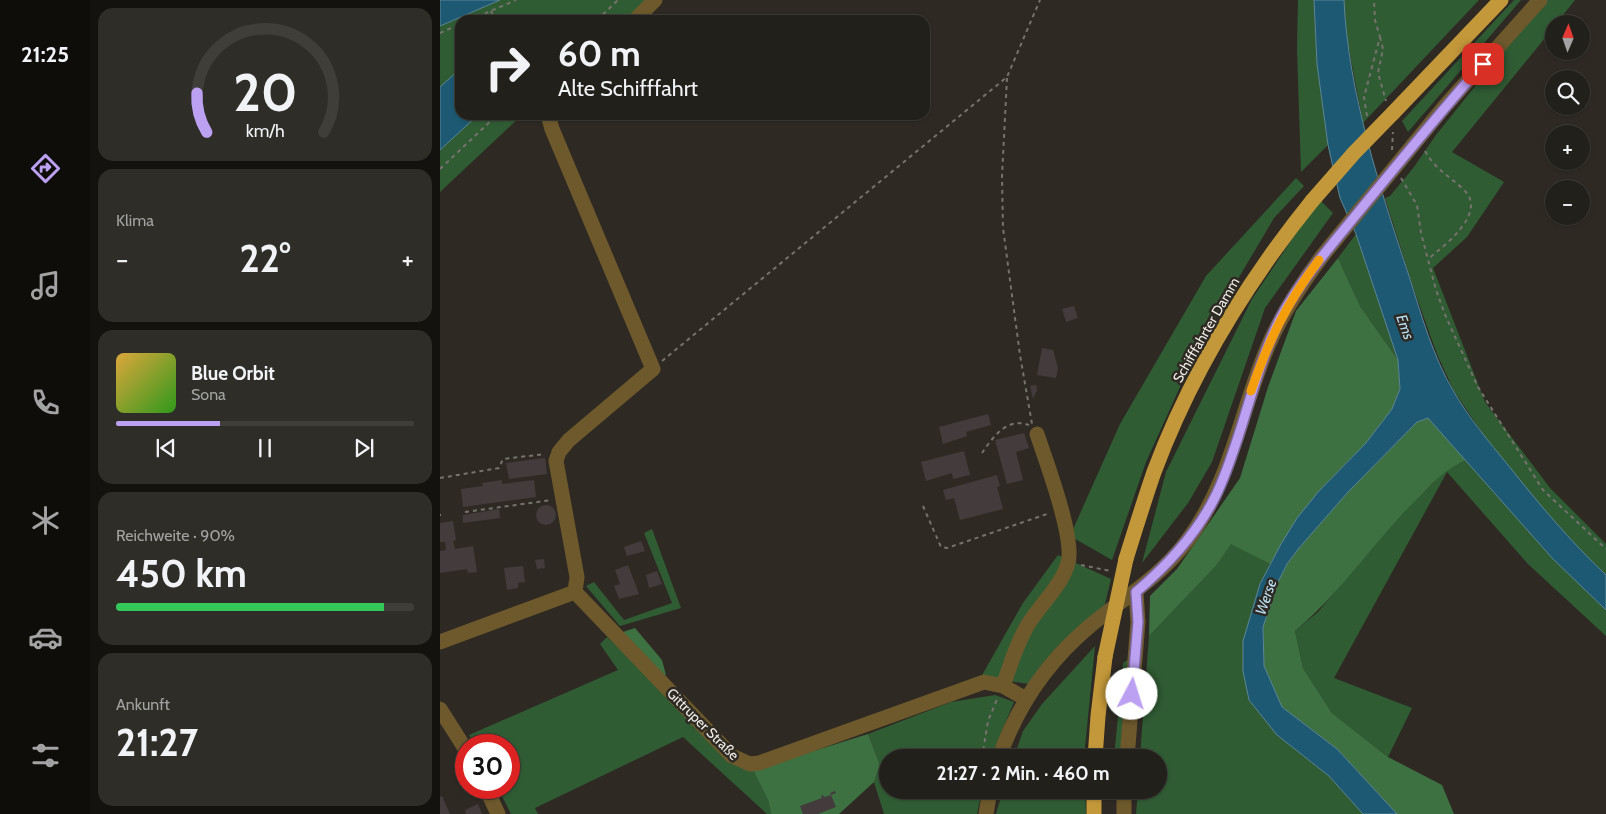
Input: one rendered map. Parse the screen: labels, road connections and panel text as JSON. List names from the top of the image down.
{
  "streets": {
    "highway": ["Schifffahrter Damm"],
    "street": ["Gittruper Straße"]
  },
  "water": ["Ems", "Werse"],
  "north": "top",
  "page": {
    "tabs": "21:25",
    "map_buttons": ["+", "−"],
    "turn": ["60 m", "Alte Schifffahrt"],
    "tile": [
      "Klima",
      ["Reichweite · 90%", "450 km"],
      ["Ankunft", "21:27"]
    ],
    "heat": ["−", "22°", "+"],
    "song": ["Blue Orbit", "Sona"],
    "limit": "30",
    "trip": "21:27 · 2 Min. · 460 m",
    "gauge": ["20", "km/h"]
  }
}
